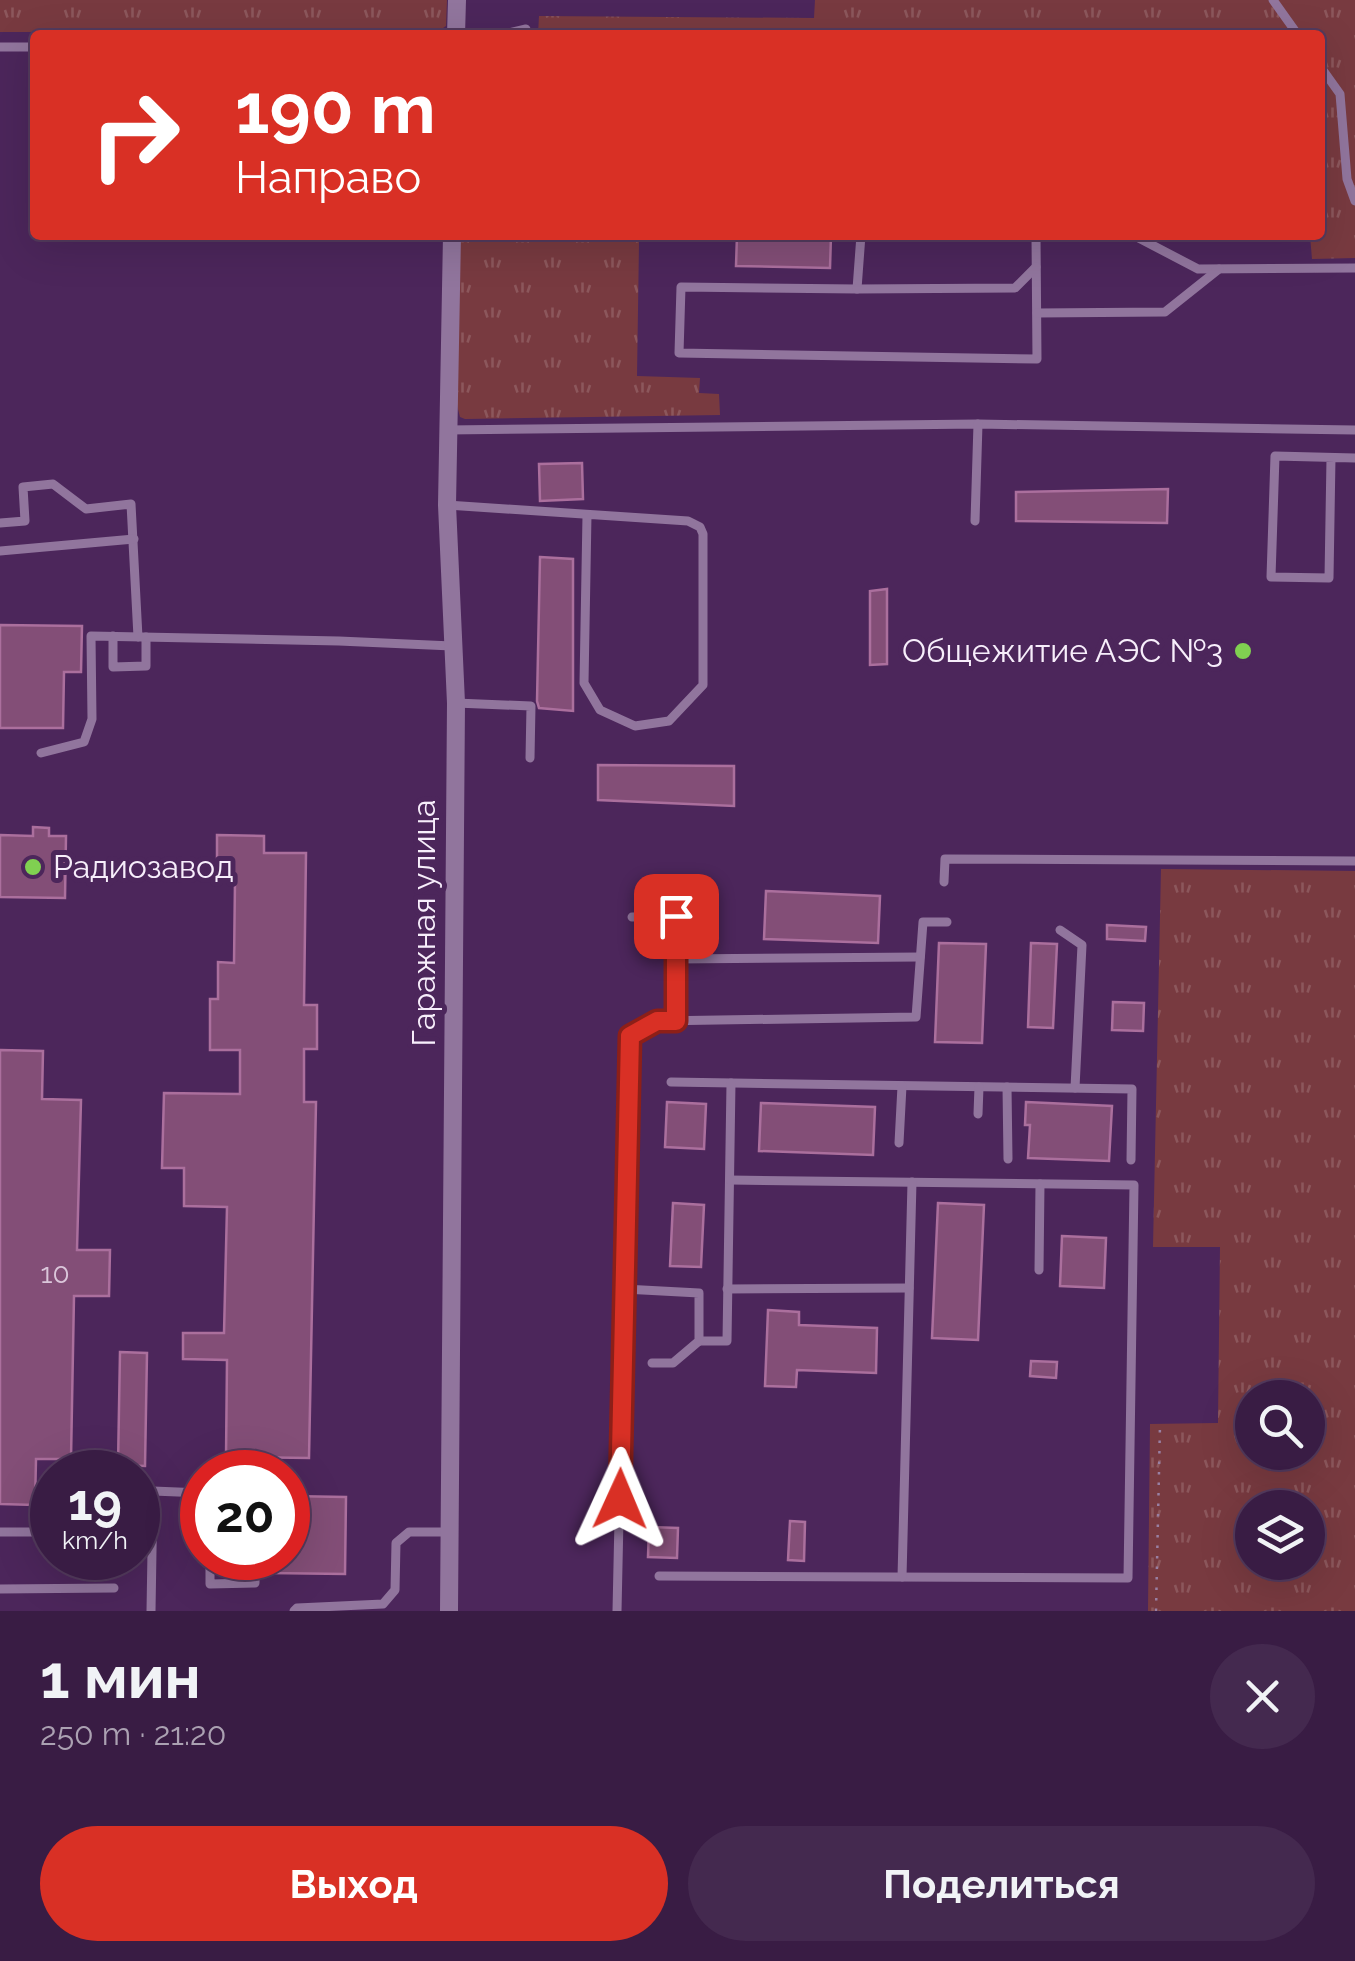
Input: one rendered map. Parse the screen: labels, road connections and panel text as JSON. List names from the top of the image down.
{
  "streets": {
    "street": ["Гаражная улица"]
  },
  "places": ["Общежитие АЭС №3", "Радиозавод"],
  "house_numbers": ["10"],
  "page": {
    "turn": ["190 m", "Направо"],
    "speed": "19 km/h",
    "limit": "20",
    "heading": ["1 мин", "250 m · 21:20"],
    "buttons": ["Выход", "Поделиться"]
  }
}
